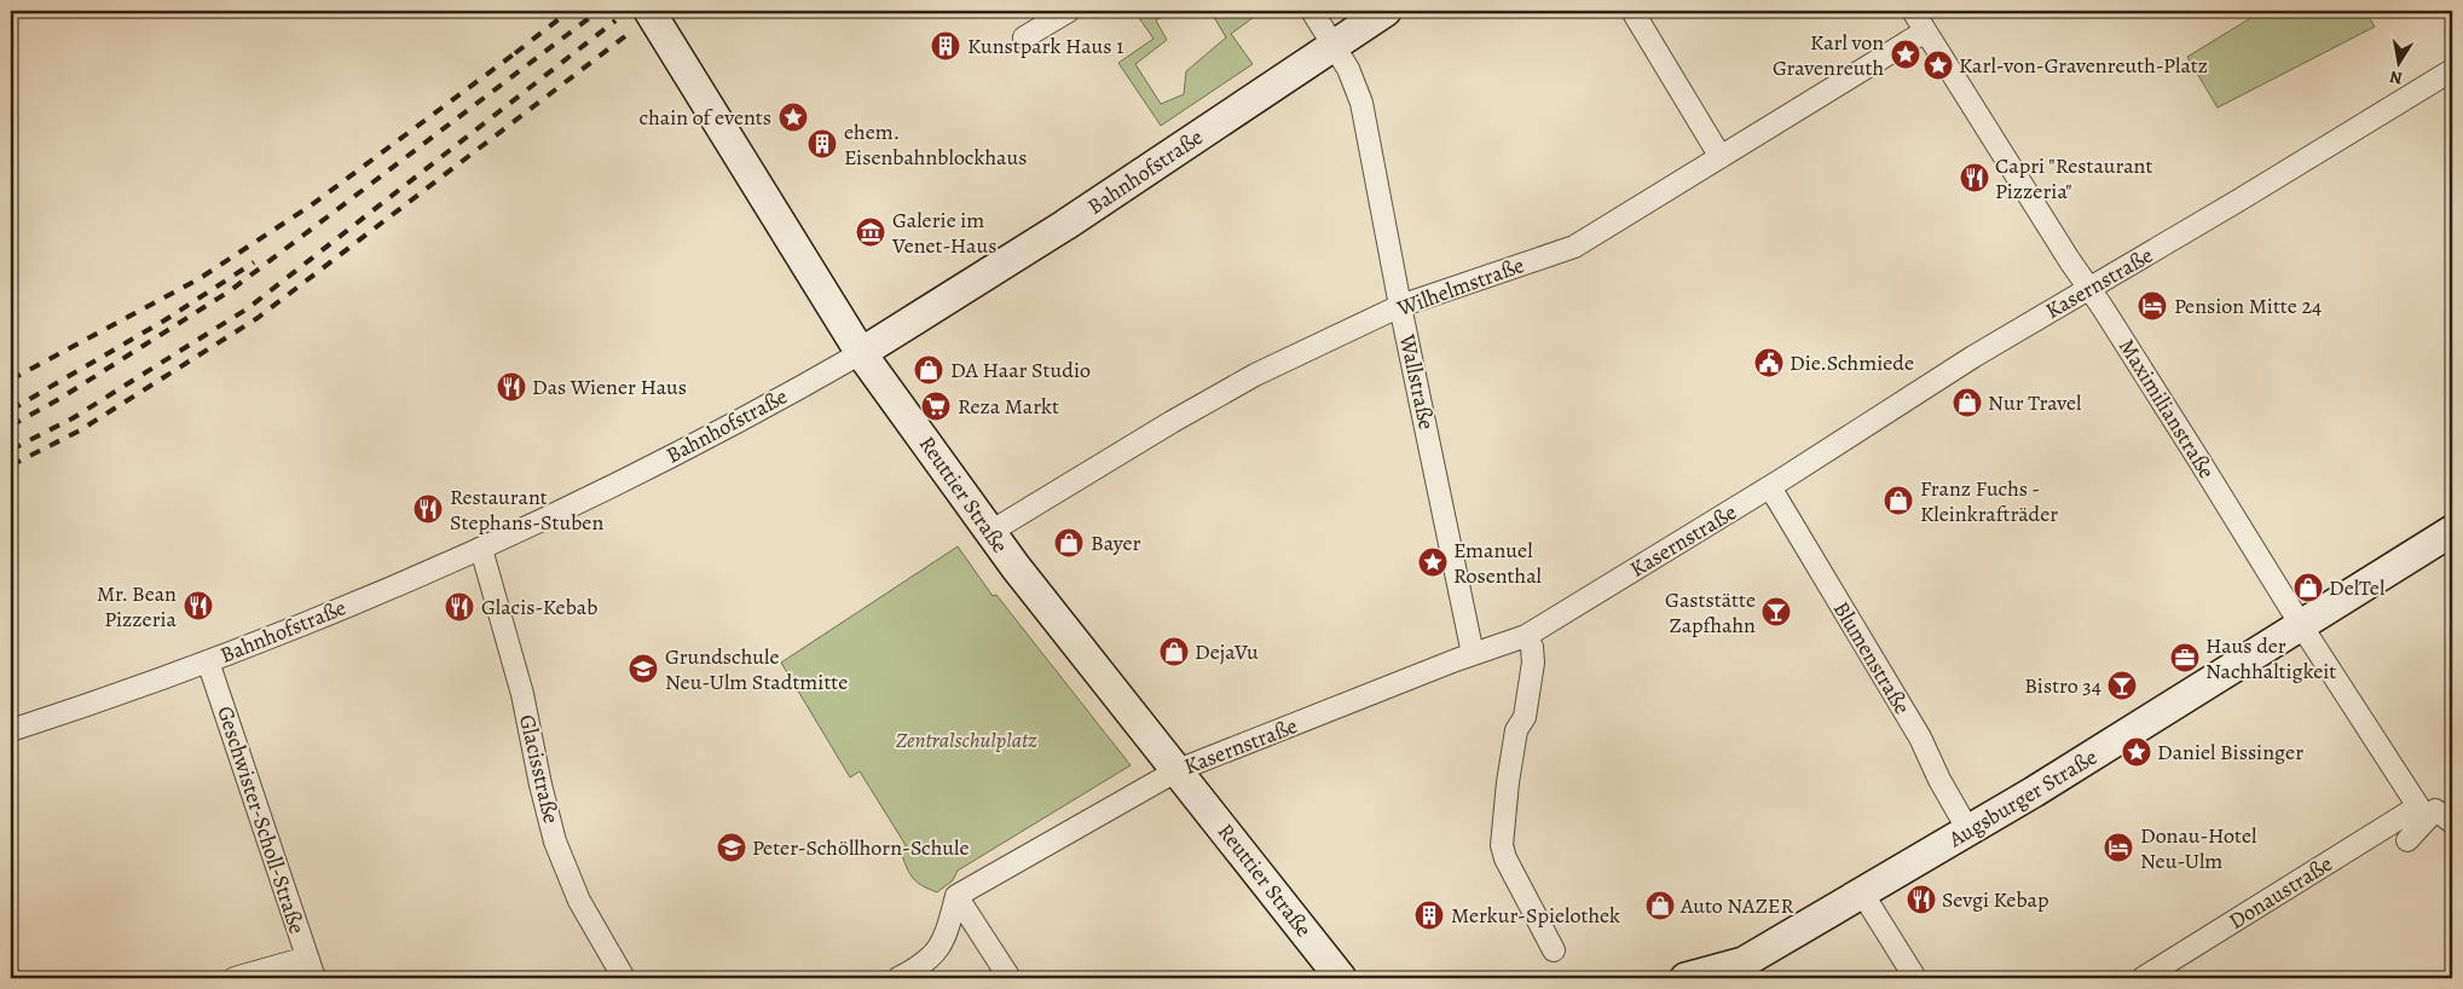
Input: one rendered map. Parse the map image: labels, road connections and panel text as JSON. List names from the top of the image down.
{
  "streets": {
    "street": [
      "Bahnhofstraße",
      "Kasernstraße",
      "Wilhelmstraße",
      "Wallstraße",
      "Maximilianstraße",
      "Reuttier Straße",
      "Blumenstraße",
      "Glacisstraße",
      "Augsburger Straße",
      "Geschwister-Scholl-Straße",
      "Donaustraße"
    ]
  },
  "crossings": [
    ["Bahnhofstraße", "Wallstraße"],
    ["Bahnhofstraße", "Reuttier Straße"],
    ["Bahnhofstraße", "Glacisstraße"],
    ["Bahnhofstraße", "Geschwister-Scholl-Straße"],
    ["Kasernstraße", "Wallstraße"],
    ["Kasernstraße", "Maximilianstraße"],
    ["Kasernstraße", "Reuttier Straße"],
    ["Kasernstraße", "Blumenstraße"],
    ["Wilhelmstraße", "Wallstraße"],
    ["Wilhelmstraße", "Maximilianstraße"],
    ["Wilhelmstraße", "Reuttier Straße"],
    ["Maximilianstraße", "Augsburger Straße"],
    ["Maximilianstraße", "Donaustraße"],
    ["Blumenstraße", "Augsburger Straße"]
  ],
  "parks": ["Zentralschulplatz"],
  "places": {
    "building": ["Kunstpark Haus 1", "ehem. Eisenbahnblockhaus", "Merkur-Spielothek"],
    "place": [
      "Karl von Gravenreuth",
      "Karl-von-Gravenreuth-Platz",
      "chain of events",
      "Emanuel Rosenthal",
      "Daniel Bissinger"
    ],
    "restaurant": [
      "Capri \"Restaurant Pizzeria\"",
      "Das Wiener Haus",
      "Restaurant Stephans-Stuben",
      "Mr. Bean Pizzeria",
      "Glacis-Kebab",
      "Sevgi Kebap"
    ],
    "museum": ["Galerie im Venet-Haus"],
    "hotel": ["Pension Mitte 24", "Donau-Hotel Neu-Ulm"],
    "public building": ["Die.Schmiede"],
    "shop": [
      "DA Haar Studio",
      "Nur Travel",
      "Franz Fuchs - Kleinkrafträder",
      "Bayer",
      "DelTel",
      "DejaVu",
      "Auto NAZER"
    ],
    "supermarket": ["Reza Markt"],
    "bar": ["Gaststätte Zapfhahn", "Bistro 34"],
    "office": ["Haus der Nachhaltigkeit"],
    "school or university": ["Grundschule Neu-Ulm Stadtmitte", "Peter-Schöllhorn-Schule"]
  },
  "north": "bottom"
}
